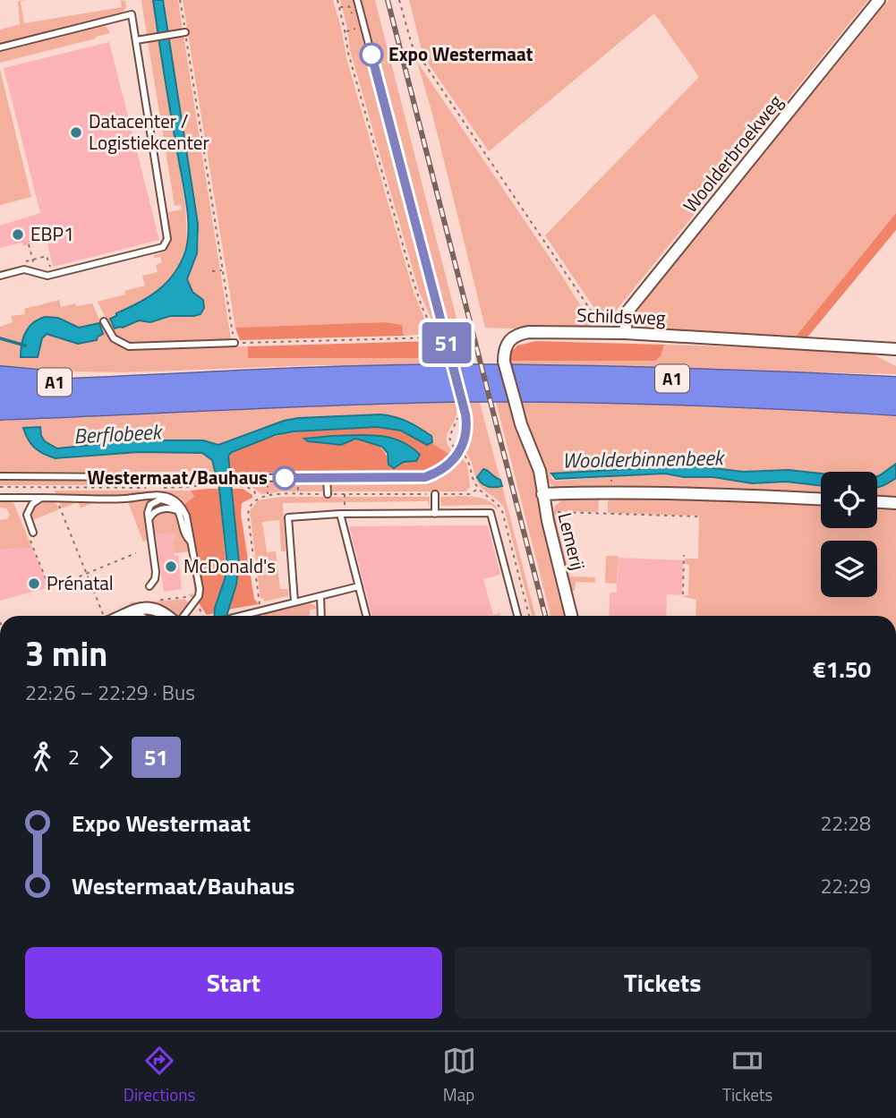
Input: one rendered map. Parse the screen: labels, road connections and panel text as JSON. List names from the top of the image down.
{
  "streets": {
    "highway": ["A1"],
    "street": ["Woolderbroekweg", "Schildsweg", "Lemerij"]
  },
  "crossings": [
    ["Woolderbroekweg", "Schildsweg"],
    ["Schildsweg", "Lemerij"]
  ],
  "water": ["Berflobeek", "Woolderbinnenbeek"],
  "places": [
    "Expo Westermaat",
    "Datacenter / Logistiekcenter",
    "EBP1",
    "Westermaat/Bauhaus",
    "McDonald's",
    "Prénatal"
  ],
  "lines": ["bus line 51"],
  "page": {
    "on_map": "51",
    "heading": ["3 min", "22:26 – 22:29 · Bus", "€1.50"],
    "legs": ["2", "51"],
    "list": [
      {
        "name": "Expo Westermaat",
        "value": "22:28"
      },
      {
        "name": "Westermaat/Bauhaus",
        "value": "22:29"
      }
    ],
    "buttons": ["Start", "Tickets"],
    "tabs": ["Directions", "Map", "Tickets"]
  }
}
